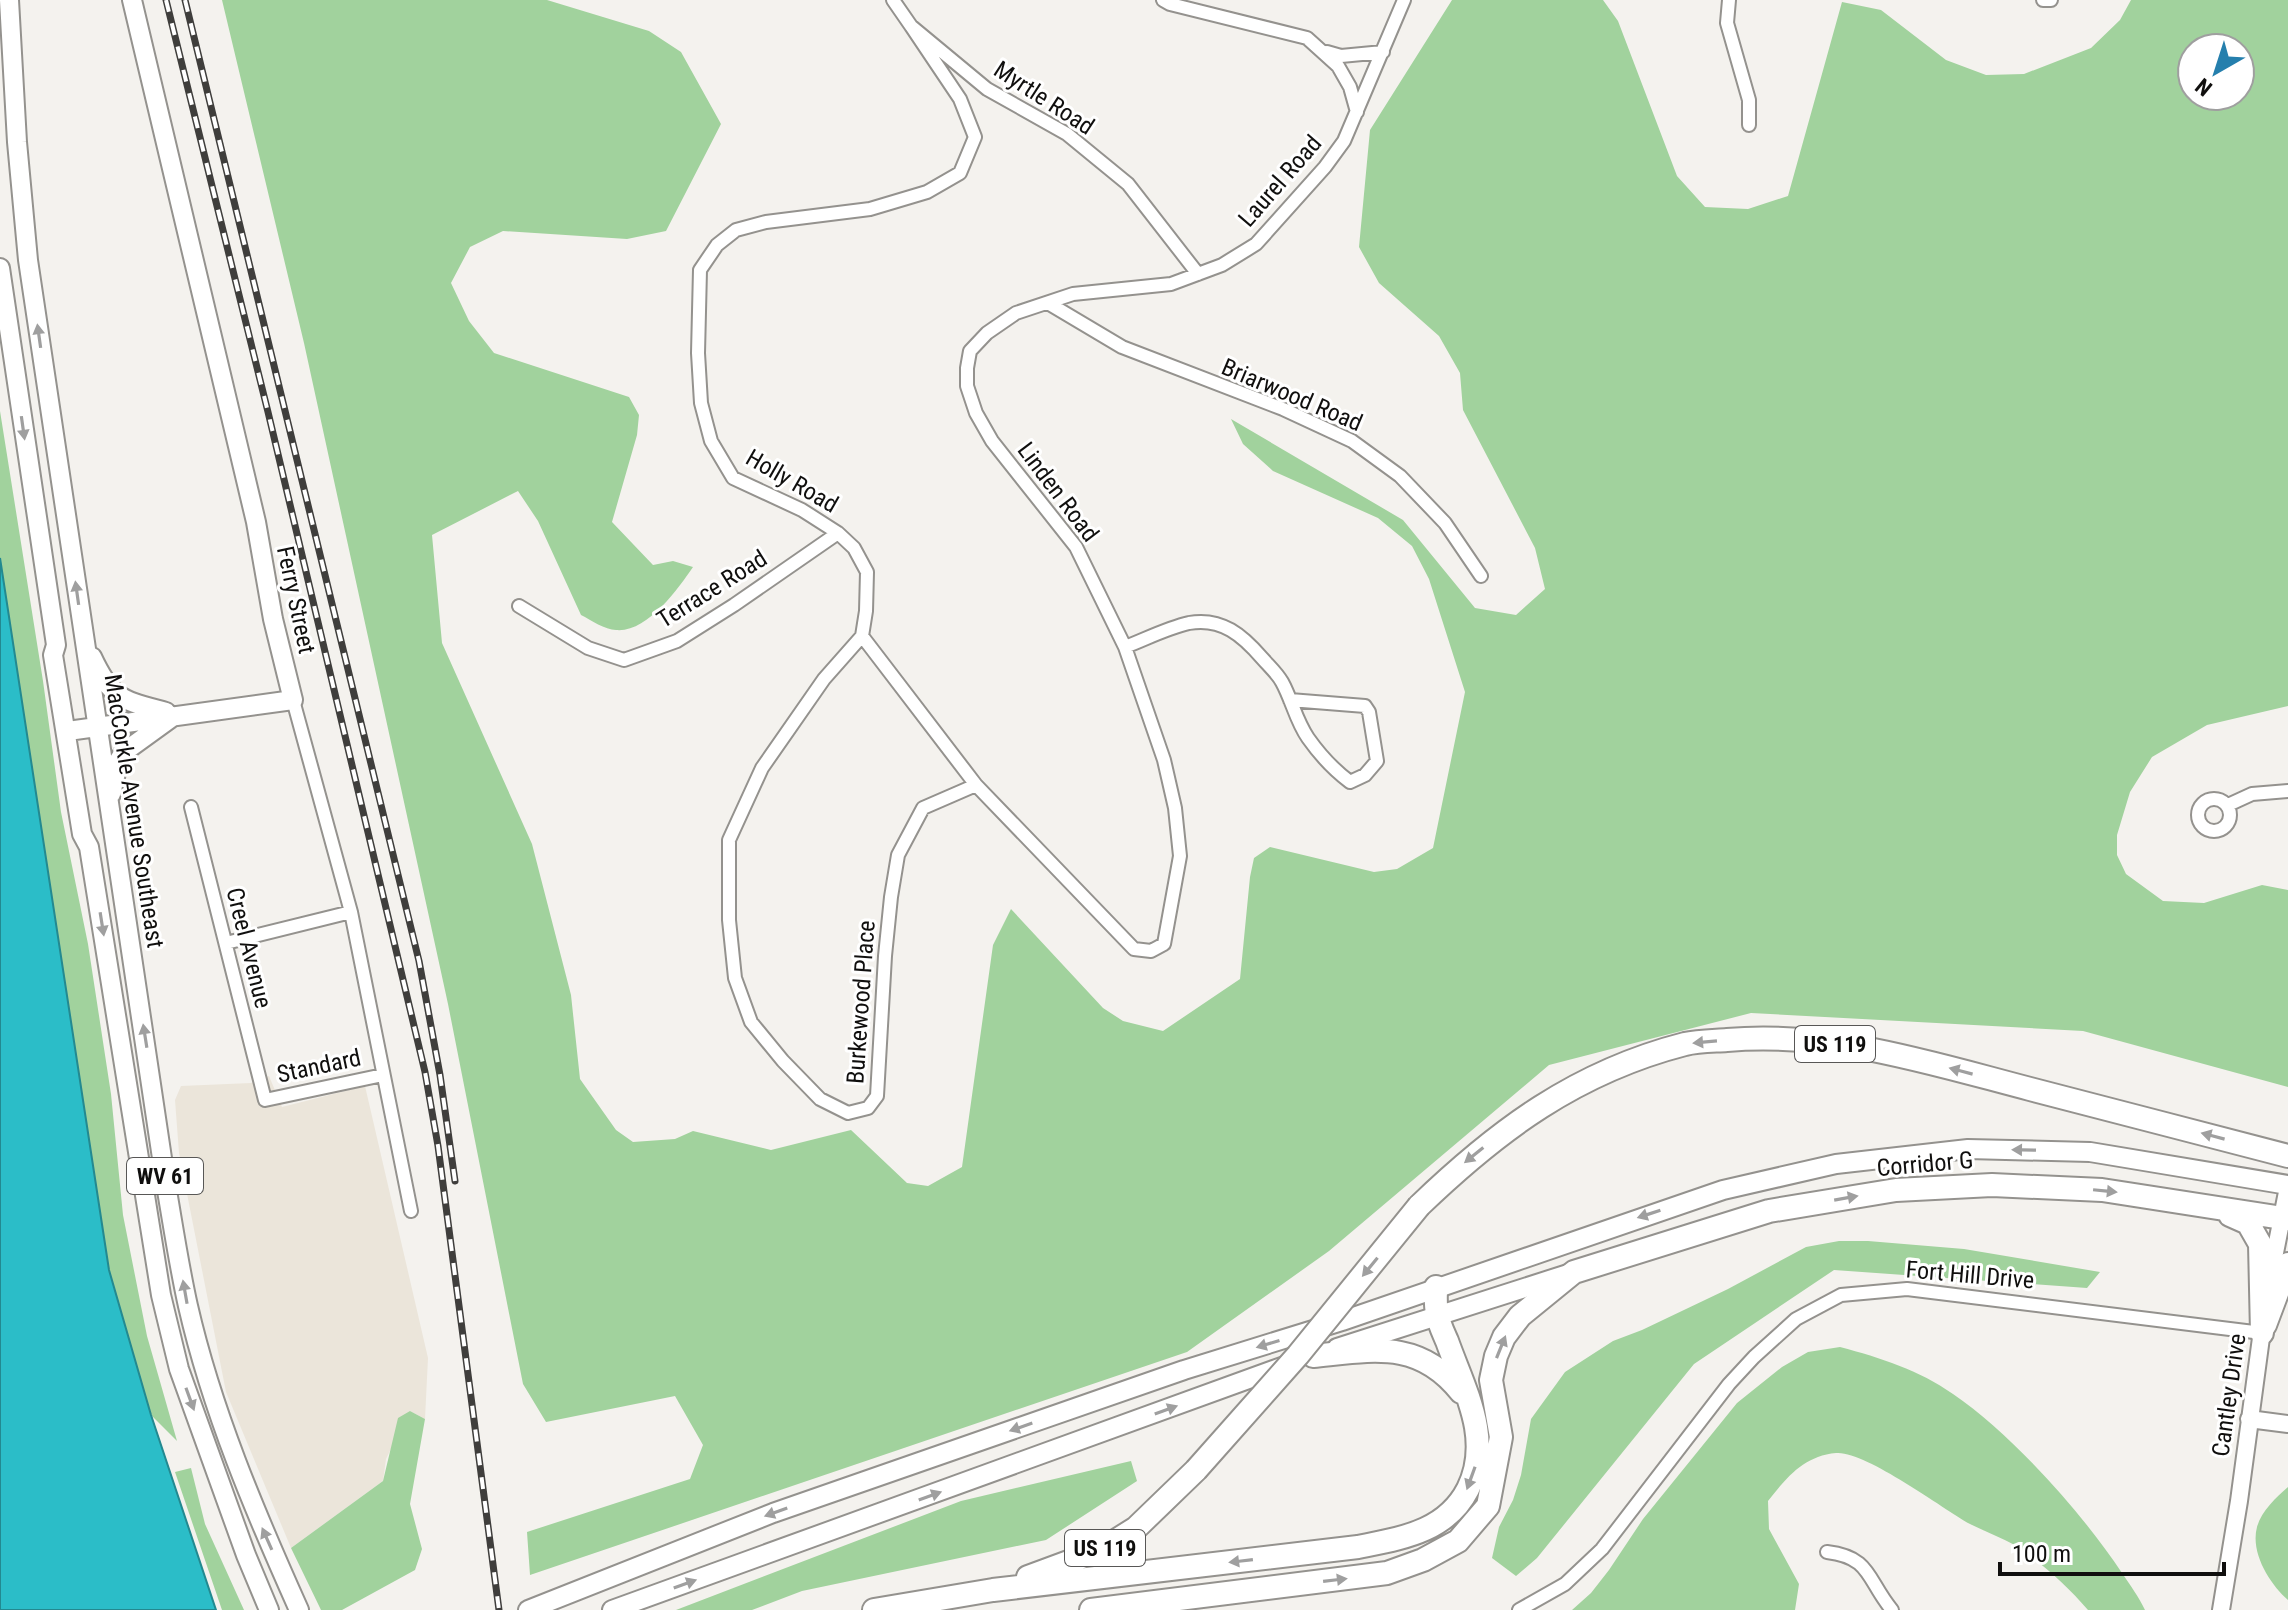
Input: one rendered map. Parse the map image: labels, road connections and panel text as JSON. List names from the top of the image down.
{
  "streets": {
    "highway": ["US 119", "Corridor G"],
    "main road": ["Ferry Street", "MacCorkle Avenue Southeast", "WV 61"],
    "street": [
      "Myrtle Road",
      "Laurel Road",
      "Briarwood Road",
      "Holly Road",
      "Linden Road",
      "Terrace Road",
      "Creel Avenue",
      "Burkewood Place",
      "Standard",
      "Fort Hill Drive",
      "Cantley Drive"
    ]
  },
  "crossings": [
    ["Myrtle Road", "Laurel Road"],
    ["Myrtle Road", "Holly Road"],
    ["Myrtle Road", "Linden Road"],
    ["Laurel Road", "Linden Road"],
    ["Briarwood Road", "Linden Road"],
    ["Holly Road", "Terrace Road"],
    ["Holly Road", "Burkewood Place"],
    ["Linden Road", "Burkewood Place"],
    ["Ferry Street", "Standard"],
    ["Creel Avenue", "Standard"],
    ["Corridor G", "Cantley Drive"],
    ["Fort Hill Drive", "Cantley Drive"]
  ],
  "one_way": ["Corridor G"],
  "scale_bar": "100 m",
  "north": "bottom left"
}
